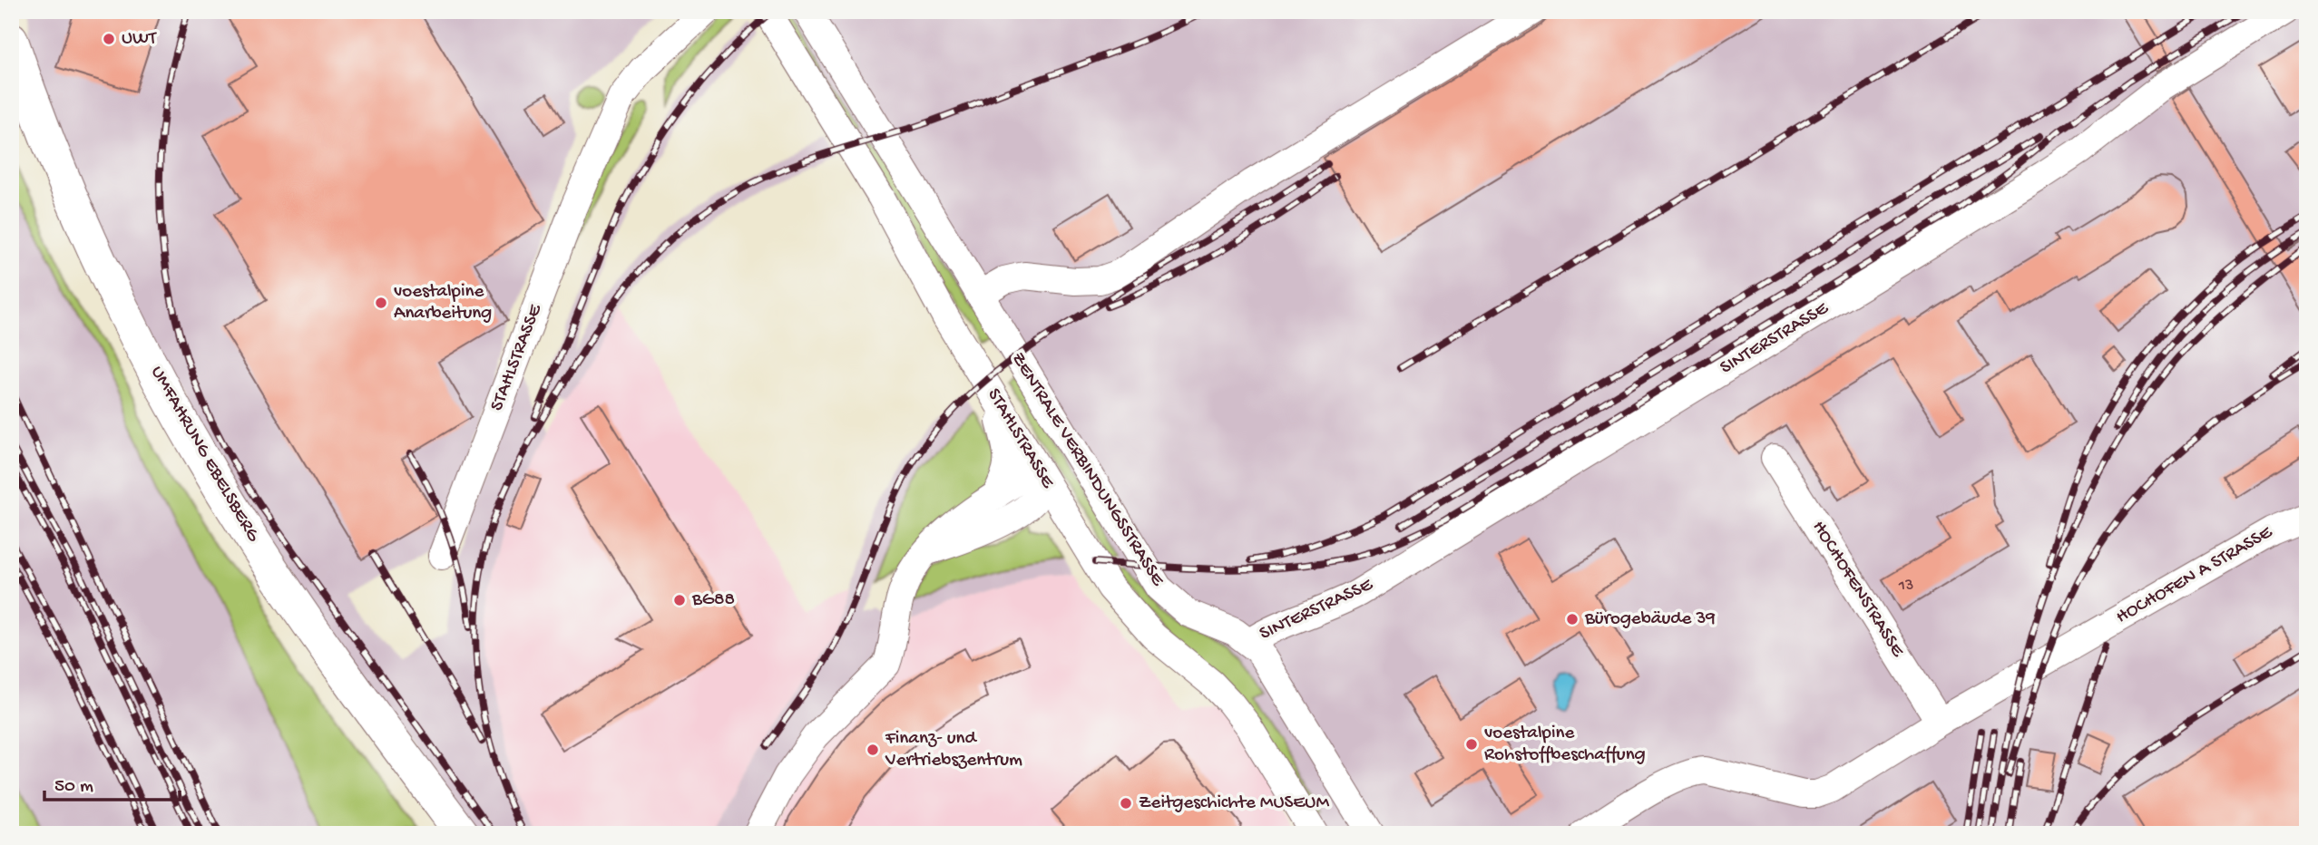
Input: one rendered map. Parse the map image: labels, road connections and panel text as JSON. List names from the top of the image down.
{
  "streets": {
    "main road": ["UMFAHRUNG EBELSBERG"],
    "street": [
      "SINTERSTRASSE",
      "STAHLSTRASSE",
      "ZENTRALE VERBINDUNGSSTRASSE",
      "HOCHOFEN A STRASSE",
      "HOCHOFENSTRASSE"
    ]
  },
  "crossings": [
    ["SINTERSTRASSE", "ZENTRALE VERBINDUNGSSTRASSE"],
    ["HOCHOFEN A STRASSE", "HOCHOFENSTRASSE"]
  ],
  "places": [
    "UWT",
    "voestalpine Anarbeitung",
    "BG88",
    "Bürogebäude 39",
    "voestalpine Rohstoffbeschaffung",
    "Finanz- und Vertriebszentrum",
    "Zeitgeschichte MUSEUM"
  ],
  "house_numbers": ["13"],
  "scale_bar": "50 m"
}
